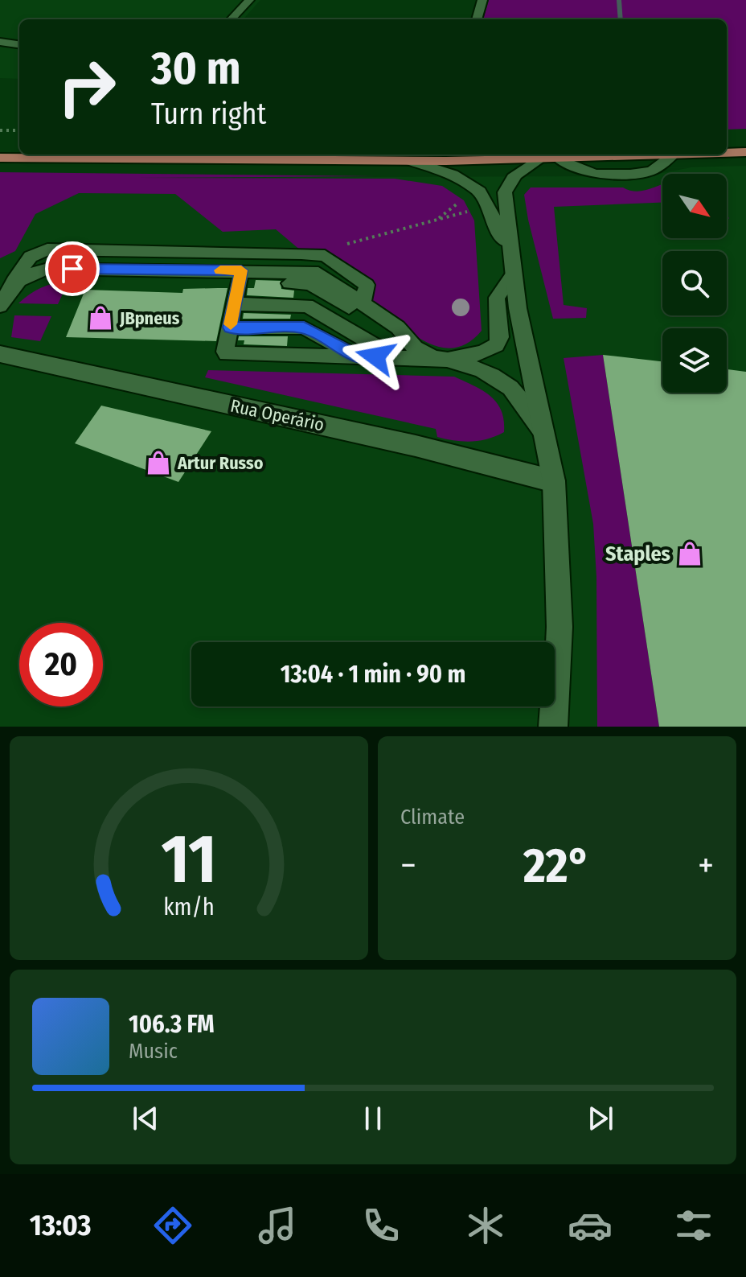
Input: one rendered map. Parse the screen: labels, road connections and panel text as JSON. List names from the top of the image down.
{
  "streets": {
    "street": ["Rua Operário"]
  },
  "places": {
    "shop": ["JBpneus", "Artur Russo", "Staples"]
  },
  "north": "bottom right",
  "page": {
    "turn": ["30 m", "Turn right"],
    "limit": "20",
    "trip": "13:04 · 1 min · 90 m",
    "tile": "Climate",
    "heat": ["−", "22°", "+"],
    "song": ["106.3 FM", "Music"],
    "tabs": "13:03",
    "gauge": ["11", "km/h"]
  }
}
